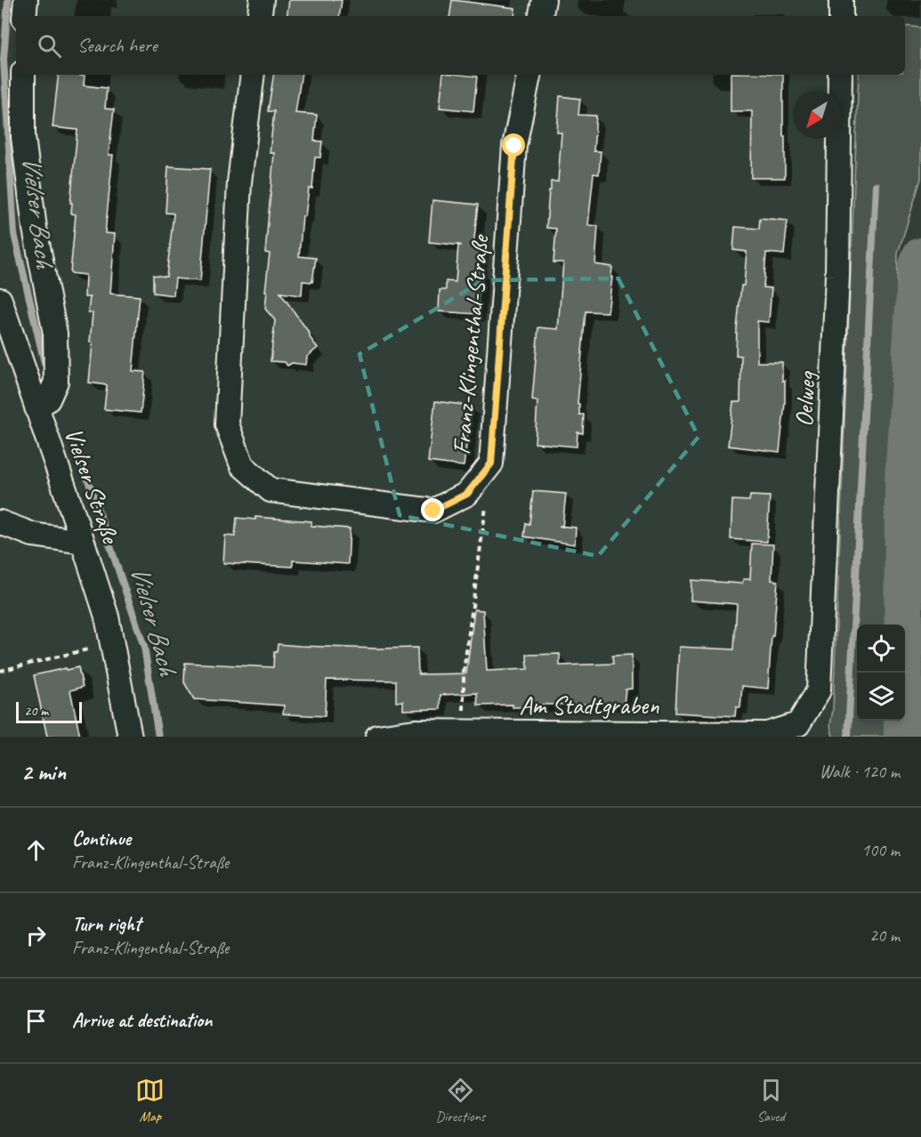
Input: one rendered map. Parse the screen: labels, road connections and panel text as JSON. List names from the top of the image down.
{
  "streets": {
    "street": [
      "Franz-Klingenthal-Straße",
      "Oelweg",
      "Vielser Straße",
      "Am Stadtgraben"
    ]
  },
  "crossings": [
    ["Oelweg", "Am Stadtgraben"]
  ],
  "water": ["Vielser Bach"],
  "scale_bar": "20 m",
  "north": "bottom left",
  "page": {
    "search": "Search here",
    "scale": "20 m",
    "heading": ["2 min", "Walk · 120 m"],
    "list": [
      ["Continue", "Franz-Klingenthal-Straße", "100 m"],
      ["Turn right", "Franz-Klingenthal-Straße", "20 m"],
      "Arrive at destination"
    ],
    "nav": ["Map", "Directions", "Saved"]
  }
}
